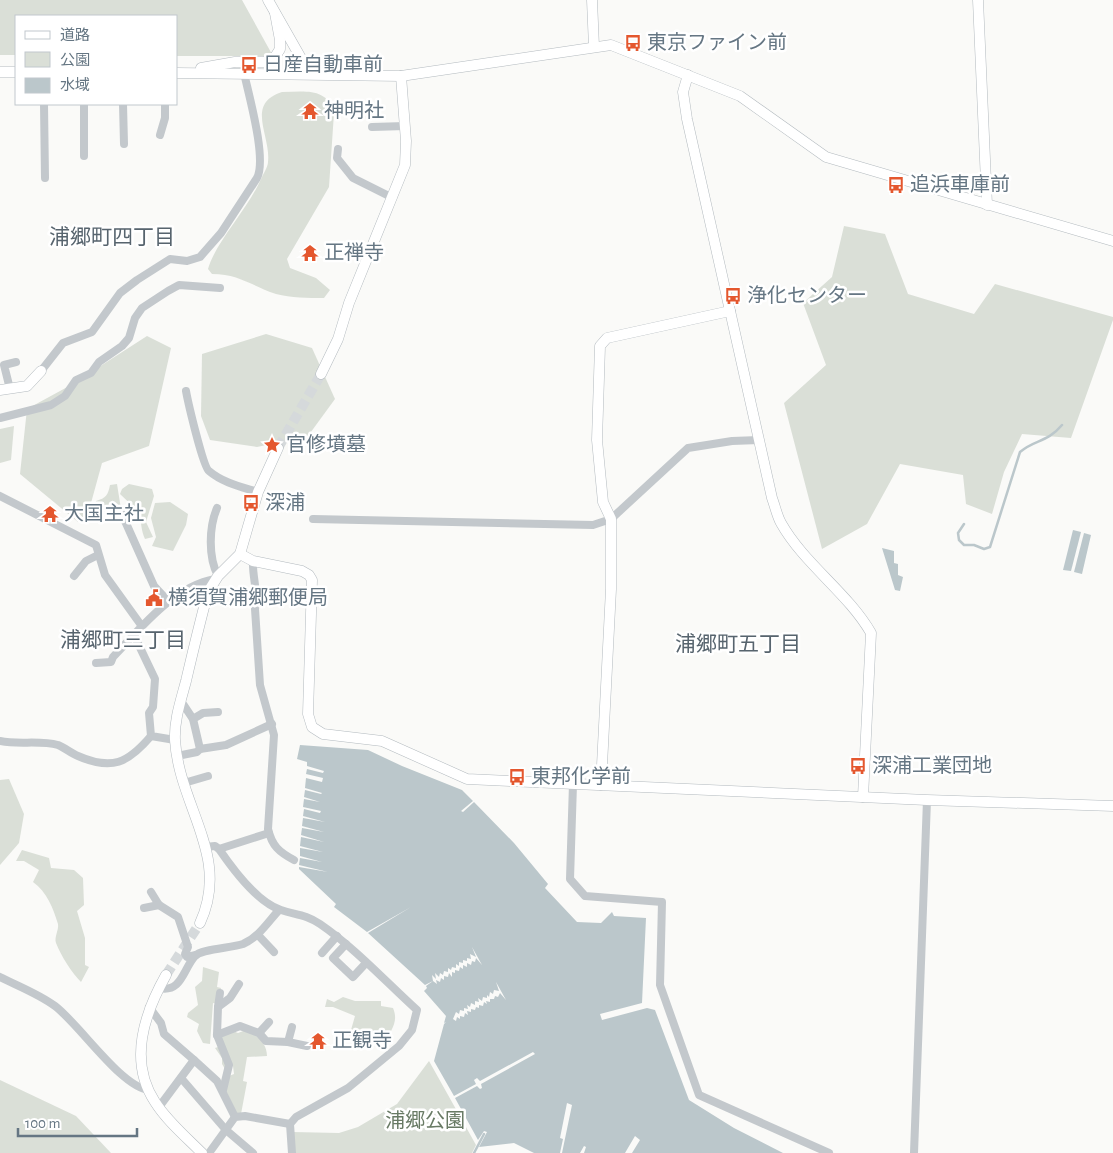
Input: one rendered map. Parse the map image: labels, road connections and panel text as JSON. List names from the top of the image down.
{
  "districts": ["浦郷町四丁目", "浦郷町三丁目", "浦郷町五丁目"],
  "parks": ["浦郷公園"],
  "places": {
    "bus stop": [
      "東京ファイン前",
      "日産自動車前",
      "追浜車庫前",
      "浄化センター",
      "深浦",
      "深浦工業団地",
      "東邦化学前"
    ],
    "temple": [
      "神明社",
      "正禅寺",
      "大国主社",
      "正観寺"
    ],
    "place": ["官修墳墓"],
    "public building": ["横須賀浦郷郵便局"]
  },
  "legend": ["道路", "公園", "水域"],
  "scale_bar": "100 m"
}
